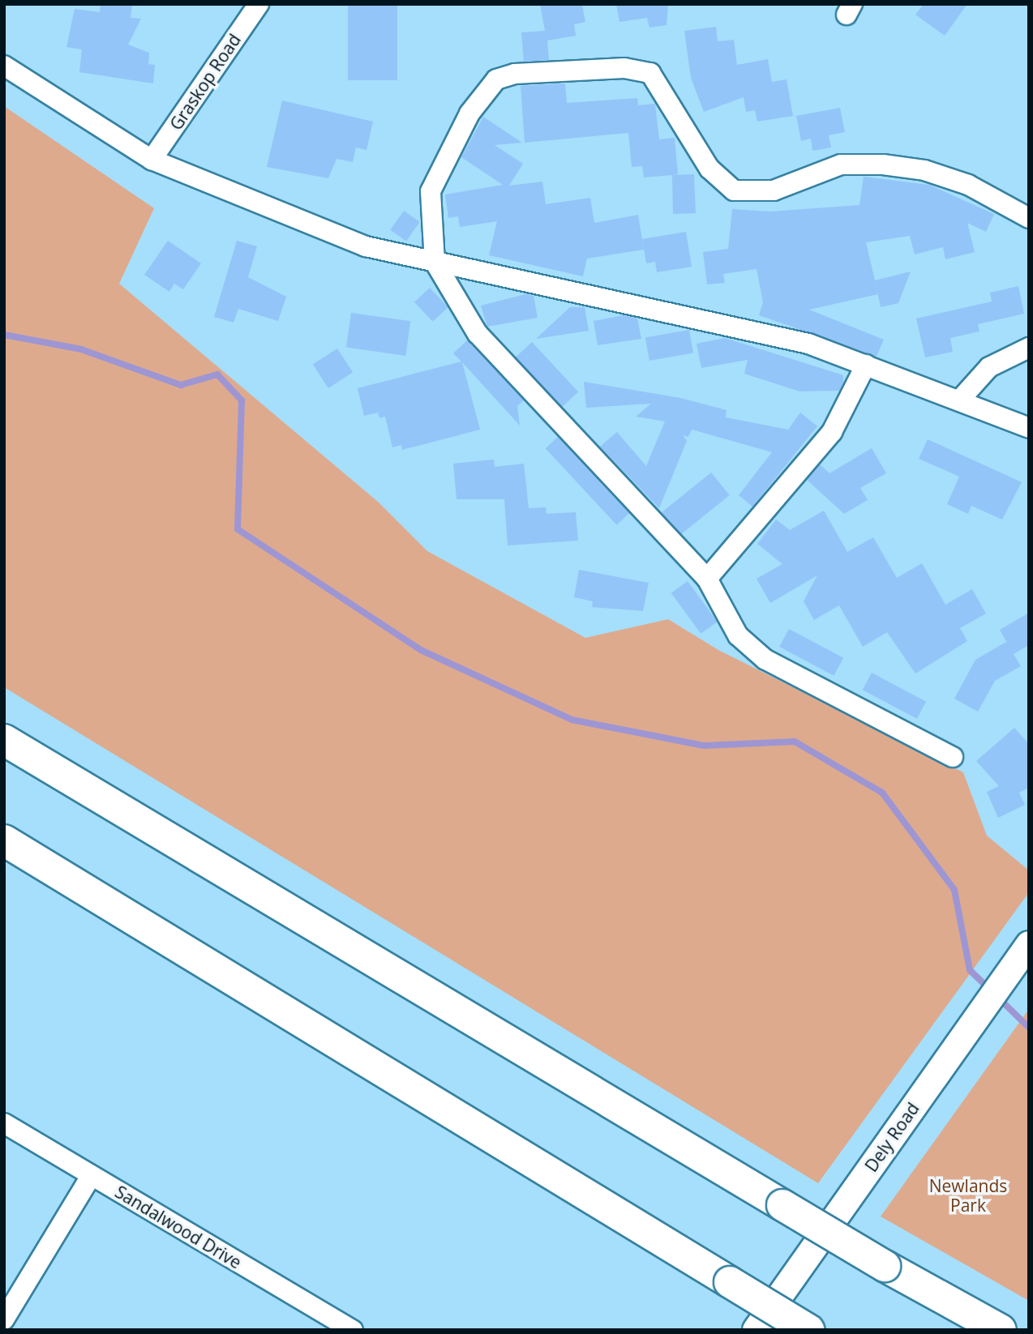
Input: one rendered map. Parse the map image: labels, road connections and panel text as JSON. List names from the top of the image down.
{
  "streets": {
    "street": ["Graskop Road", "Dely Road", "Sandalwood Drive"]
  },
  "parks": ["Newlands Park"]
}
